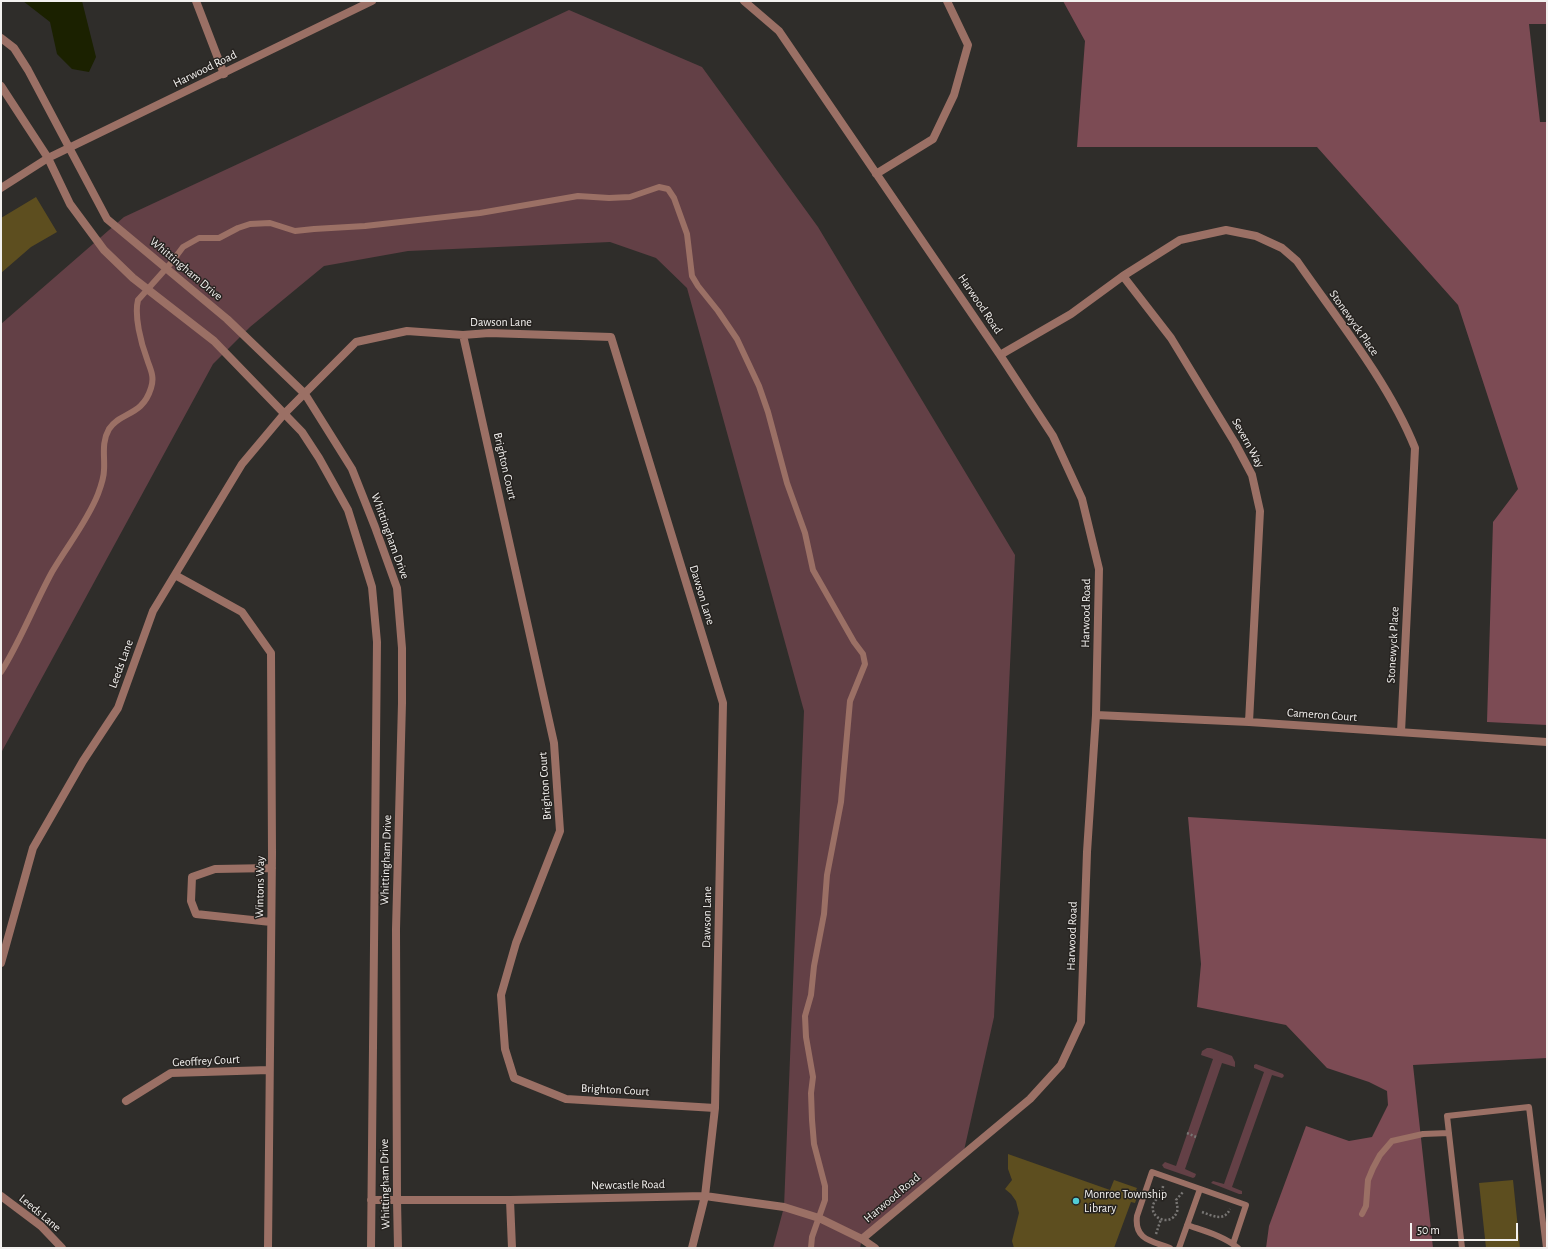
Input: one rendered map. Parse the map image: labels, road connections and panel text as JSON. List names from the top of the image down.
{
  "streets": {
    "street": [
      "Harwood Road",
      "Whittingham Drive",
      "Dawson Lane",
      "Stonewyck Place",
      "Severn Way",
      "Brighton Court",
      "Leeds Lane",
      "Cameron Court",
      "Wintons Way",
      "Geoffrey Court",
      "Newcastle Road"
    ]
  },
  "crossings": [
    ["Harwood Road", "Whittingham Drive"],
    ["Harwood Road", "Stonewyck Place"],
    ["Harwood Road", "Cameron Court"],
    ["Harwood Road", "Newcastle Road"],
    ["Whittingham Drive", "Dawson Lane"],
    ["Whittingham Drive", "Leeds Lane"],
    ["Whittingham Drive", "Newcastle Road"],
    ["Dawson Lane", "Brighton Court"],
    ["Dawson Lane", "Leeds Lane"],
    ["Dawson Lane", "Newcastle Road"],
    ["Stonewyck Place", "Severn Way"],
    ["Stonewyck Place", "Cameron Court"],
    ["Severn Way", "Cameron Court"],
    ["Leeds Lane", "Wintons Way"],
    ["Wintons Way", "Geoffrey Court"]
  ],
  "places": ["Monroe Township Library"],
  "scale_bar": "50 m"
}
